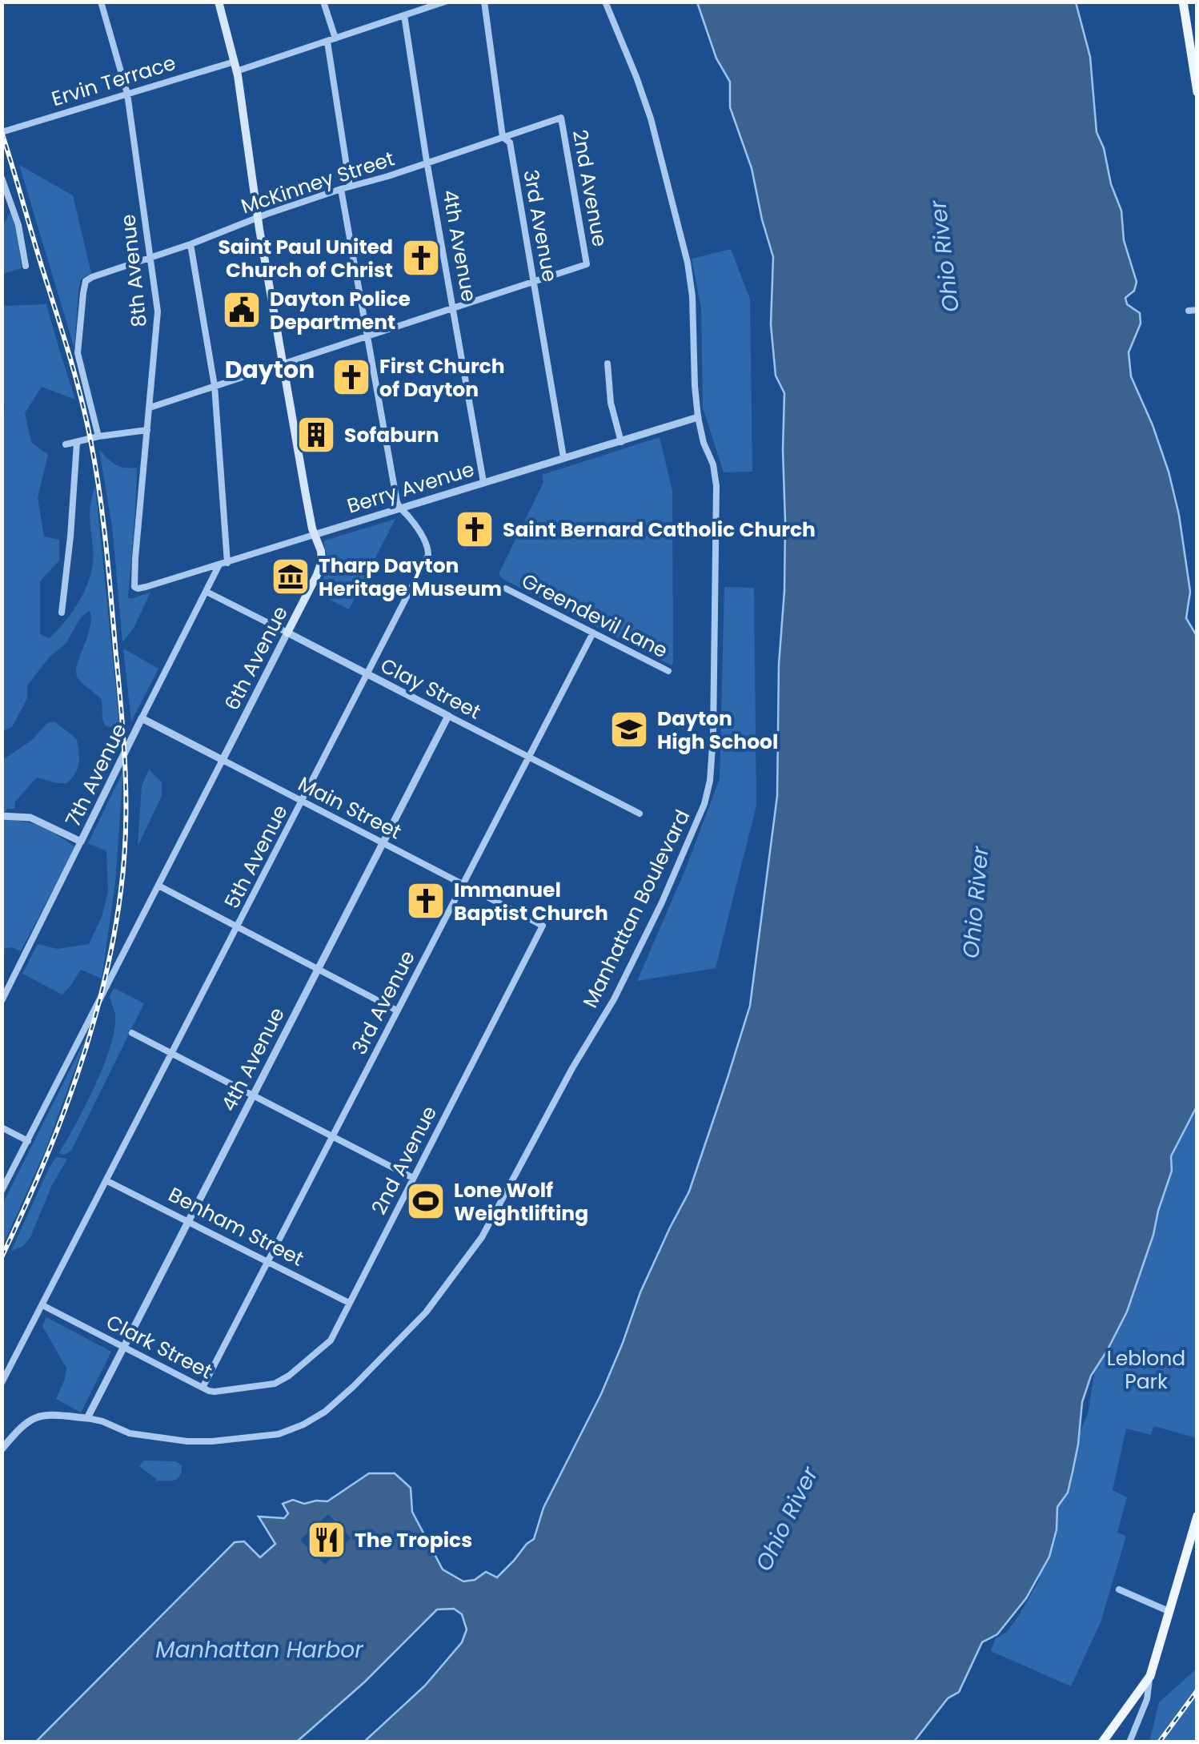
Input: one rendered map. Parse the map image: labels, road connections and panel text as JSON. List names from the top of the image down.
{
  "streets": {
    "main road": ["6th Avenue"],
    "street": [
      "Ervin Terrace",
      "McKinney Street",
      "2nd Avenue",
      "3rd Avenue",
      "4th Avenue",
      "8th Avenue",
      "Berry Avenue",
      "Greendevil Lane",
      "Clay Street",
      "7th Avenue",
      "Main Street",
      "5th Avenue",
      "Manhattan Boulevard",
      "Benham Street",
      "Clark Street"
    ]
  },
  "crossings": [
    ["Ervin Terrace", "4th Avenue"],
    ["Ervin Terrace", "8th Avenue"],
    ["Ervin Terrace", "6th Avenue"],
    ["McKinney Street", "2nd Avenue"],
    ["McKinney Street", "3rd Avenue"],
    ["McKinney Street", "4th Avenue"],
    ["McKinney Street", "8th Avenue"],
    ["McKinney Street", "6th Avenue"],
    ["McKinney Street", "5th Avenue"],
    ["2nd Avenue", "3rd Avenue"],
    ["2nd Avenue", "Main Street"],
    ["2nd Avenue", "Benham Street"],
    ["2nd Avenue", "Clark Street"],
    ["3rd Avenue", "Berry Avenue"],
    ["3rd Avenue", "Greendevil Lane"],
    ["3rd Avenue", "Clay Street"],
    ["3rd Avenue", "Main Street"],
    ["3rd Avenue", "Benham Street"],
    ["3rd Avenue", "Clark Street"],
    ["4th Avenue", "Berry Avenue"],
    ["4th Avenue", "Clay Street"],
    ["4th Avenue", "Main Street"],
    ["4th Avenue", "Manhattan Boulevard"],
    ["4th Avenue", "Benham Street"],
    ["4th Avenue", "Clark Street"],
    ["8th Avenue", "Berry Avenue"],
    ["Berry Avenue", "6th Avenue"],
    ["Berry Avenue", "7th Avenue"],
    ["Berry Avenue", "5th Avenue"],
    ["Berry Avenue", "Manhattan Boulevard"],
    ["6th Avenue", "Clay Street"],
    ["6th Avenue", "Main Street"],
    ["Clay Street", "7th Avenue"],
    ["Clay Street", "5th Avenue"],
    ["7th Avenue", "Main Street"],
    ["Main Street", "5th Avenue"],
    ["5th Avenue", "Benham Street"],
    ["5th Avenue", "Clark Street"]
  ],
  "districts": ["Dayton"],
  "water": ["Ohio River", "Manhattan Harbor"],
  "parks": ["Leblond Park"],
  "places": {
    "church": [
      "Saint Paul United Church of Christ",
      "First Church of Dayton",
      "Saint Bernard Catholic Church",
      "Immanuel Baptist Church"
    ],
    "public building": ["Dayton Police Department"],
    "building": ["Sofaburn"],
    "museum": ["Tharp Dayton Heritage Museum"],
    "school or university": ["Dayton High School"],
    "sports": ["Lone Wolf Weightlifting"],
    "restaurant": ["The Tropics"]
  }
}
